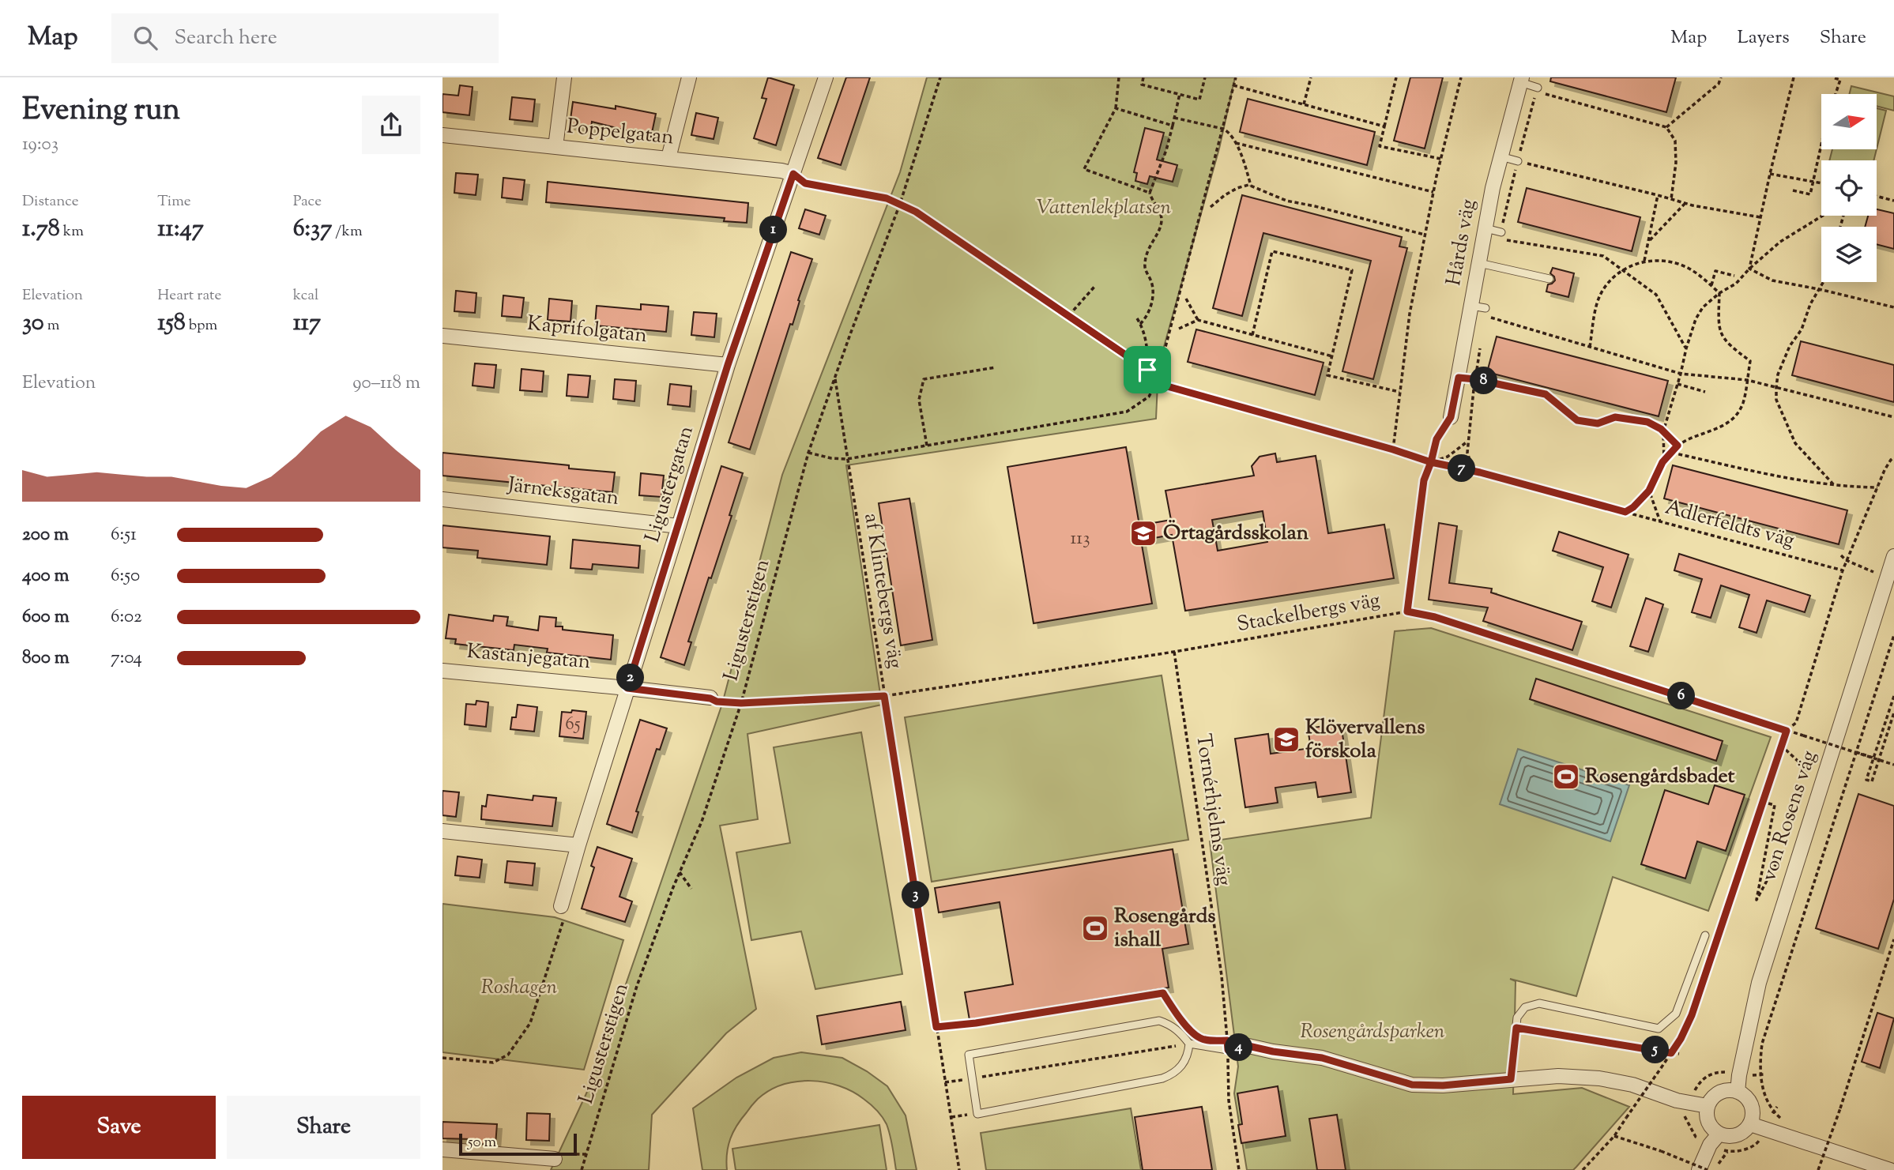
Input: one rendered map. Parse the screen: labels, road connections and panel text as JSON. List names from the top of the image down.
{
  "streets": {
    "street": [
      "Poppelgatan",
      "Hårds väg",
      "Kaprifolgatan",
      "Ligustergatan",
      "Järneksgatan",
      "Kastanjegatan",
      "von Rosens väg"
    ],
    "path": [
      "Adlerfeldts väg",
      "af Klintebergs väg",
      "Stackelbergs väg",
      "Ligusterstigen",
      "Tornérhjelms väg"
    ]
  },
  "crossings": [
    ["Poppelgatan", "Ligustergatan"],
    ["Kaprifolgatan", "Ligustergatan"],
    ["Ligustergatan", "Järneksgatan"],
    ["Ligustergatan", "Kastanjegatan"],
    ["af Klintebergs väg", "Stackelbergs väg"],
    ["af Klintebergs väg", "Ligusterstigen"],
    ["Stackelbergs väg", "Ligusterstigen"],
    ["Stackelbergs väg", "Kastanjegatan"],
    ["Stackelbergs väg", "Tornérhjelms väg"]
  ],
  "parks": ["Vattenlekplatsen", "Roshagen", "Rosengårdsparken"],
  "places": {
    "school or university": ["Örtagårdsskolan", "Klövervallens förskola"],
    "sports": ["Rosengårdsbadet", "Rosengårds ishall"]
  },
  "house_numbers": ["113", "65"],
  "scale_bar": "50 m",
  "north": "right",
  "page": {
    "header": "Map",
    "search": "Search here",
    "nav": ["Map", "Layers", "Share"],
    "heading": ["Evening run", "19:03"],
    "stats": [
      ["Distance", "1.78 km"],
      ["Time", "11:47"],
      ["Pace", "6:37 /km"],
      ["Elevation", "30 m"],
      ["Heart rate", "158 bpm"],
      ["kcal", "117"]
    ],
    "pins": [
      "1",
      "8",
      "7",
      "2",
      "6",
      "3",
      "4",
      "5"
    ],
    "chart": ["Elevation", "90–118 m"],
    "list": [
      {
        "name": "200 m",
        "note": "6:51"
      },
      {
        "name": "400 m",
        "note": "6:50"
      },
      {
        "name": "600 m",
        "note": "6:02"
      },
      {
        "name": "800 m",
        "note": "7:04"
      }
    ],
    "buttons": ["Save", "Share"],
    "scale": "50 m"
  }
}
